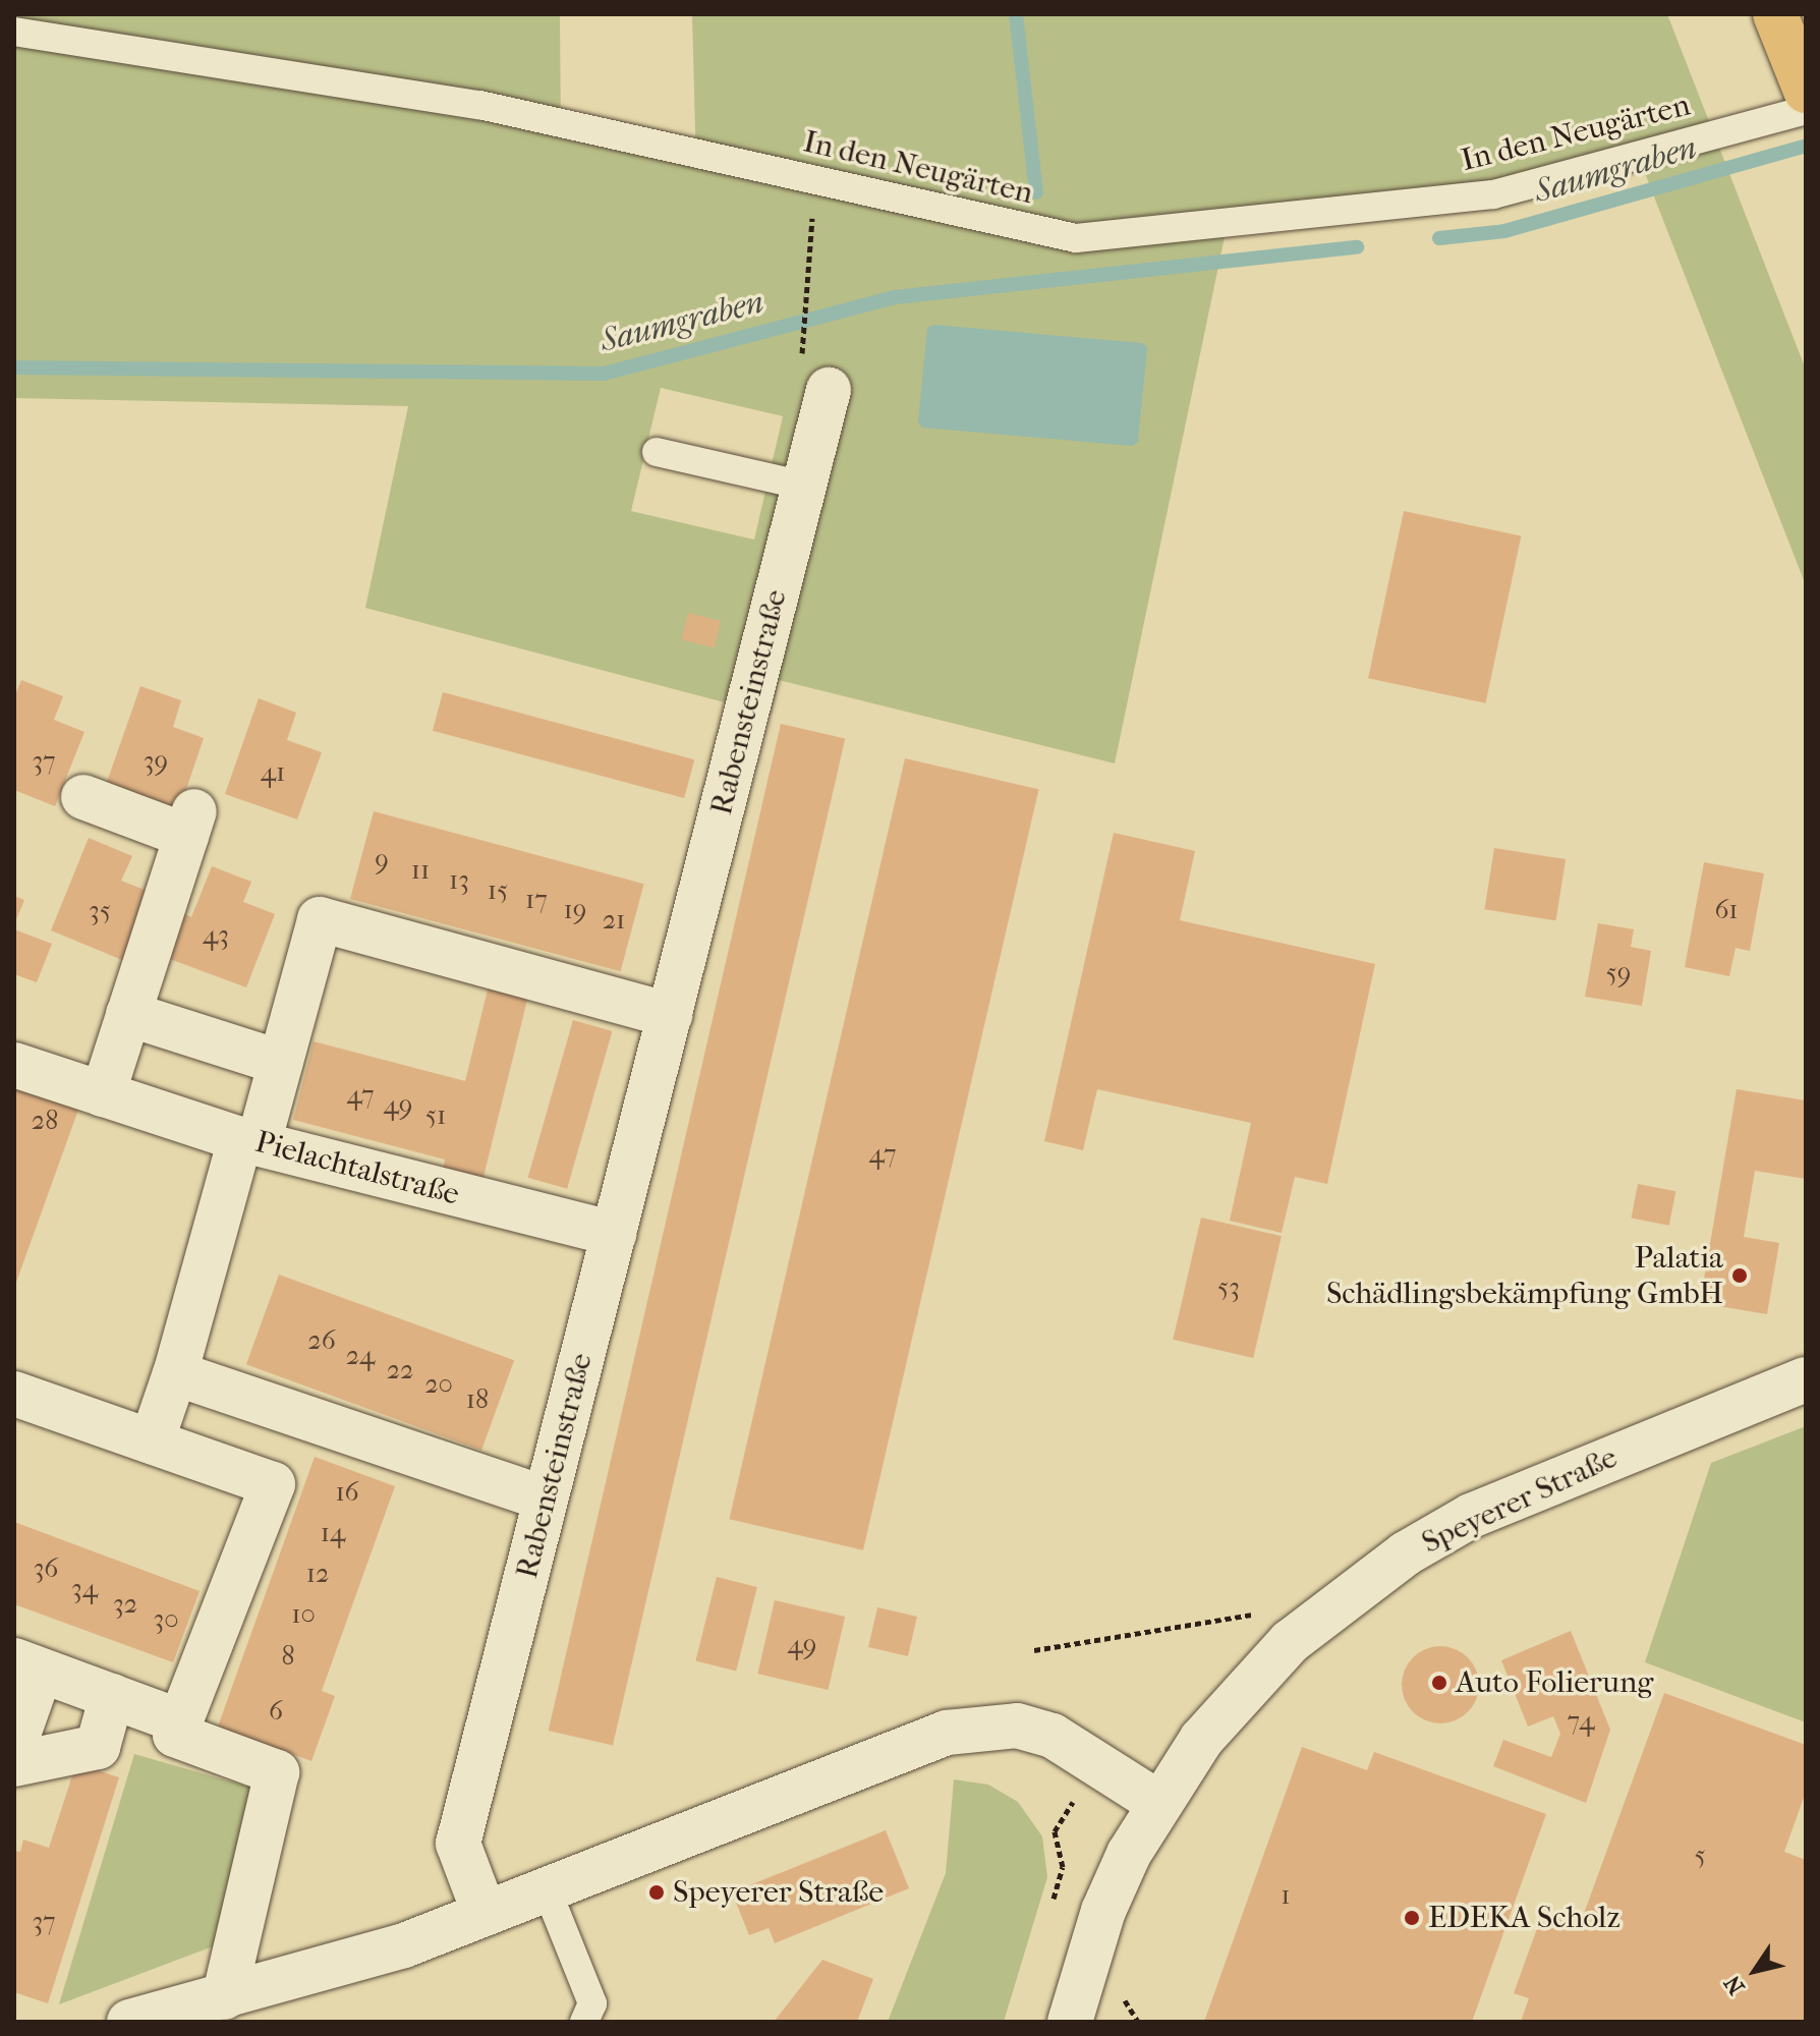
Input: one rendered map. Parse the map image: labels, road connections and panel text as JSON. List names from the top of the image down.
{
  "streets": {
    "street": ["Rabensteinstraße", "Pielachtalstraße", "Speyerer Straße"],
    "lane": ["In den Neugärten"]
  },
  "crossings": [
    ["Rabensteinstraße", "Pielachtalstraße"]
  ],
  "water": ["Saumgraben"],
  "places": [
    "Palatia Schädlingsbekämpfung GmbH",
    "Auto Folierung",
    "Speyerer Straße",
    "EDEKA Scholz"
  ],
  "house_numbers": [
    "37",
    "39",
    "41",
    "9",
    "11",
    "13",
    "15",
    "17",
    "19",
    "61",
    "35",
    "21",
    "43",
    "59",
    "47",
    "49",
    "51",
    "28",
    "47",
    "53",
    "26",
    "24",
    "22",
    "20",
    "18",
    "16",
    "14",
    "36",
    "12",
    "34",
    "32",
    "10",
    "30",
    "49",
    "8",
    "6",
    "74",
    "5",
    "1",
    "37"
  ],
  "north": "bottom left"
}
